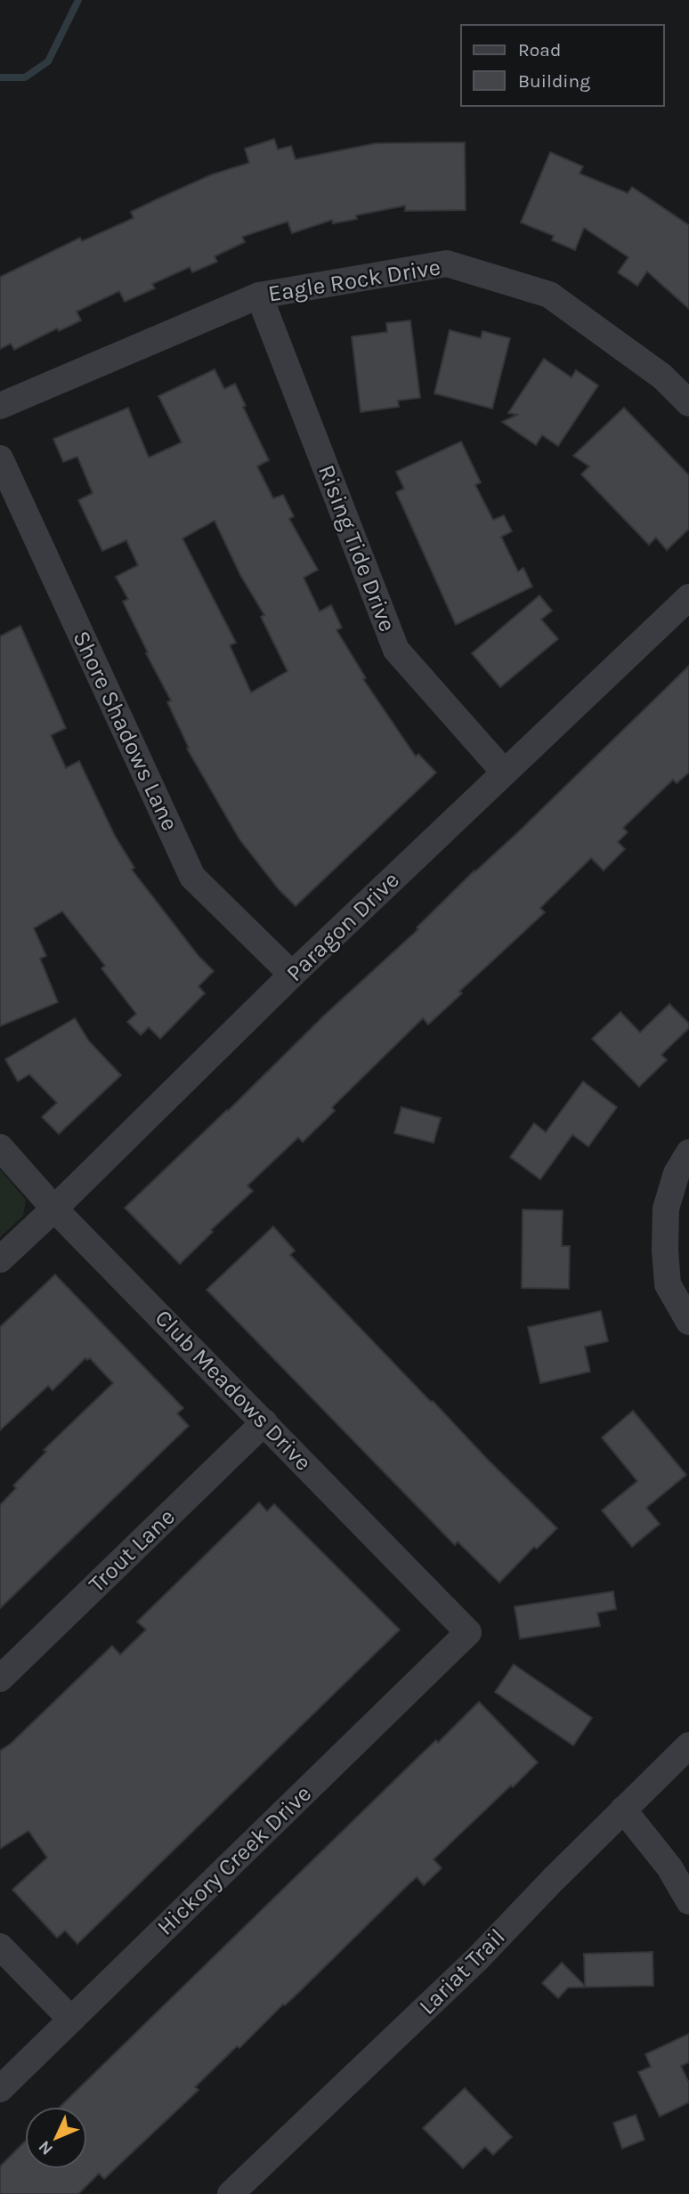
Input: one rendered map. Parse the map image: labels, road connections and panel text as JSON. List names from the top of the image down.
{
  "streets": {
    "street": [
      "Eagle Rock Drive",
      "Rising Tide Drive",
      "Shore Shadows Lane",
      "Paragon Drive",
      "Club Meadows Drive",
      "Trout Lane",
      "Hickory Creek Drive",
      "Lariat Trail"
    ]
  },
  "crossings": [
    ["Eagle Rock Drive", "Rising Tide Drive"],
    ["Rising Tide Drive", "Paragon Drive"],
    ["Shore Shadows Lane", "Paragon Drive"],
    ["Paragon Drive", "Club Meadows Drive"],
    ["Club Meadows Drive", "Trout Lane"],
    ["Club Meadows Drive", "Hickory Creek Drive"]
  ],
  "legend": ["Road", "Building"],
  "north": "bottom left"
}
